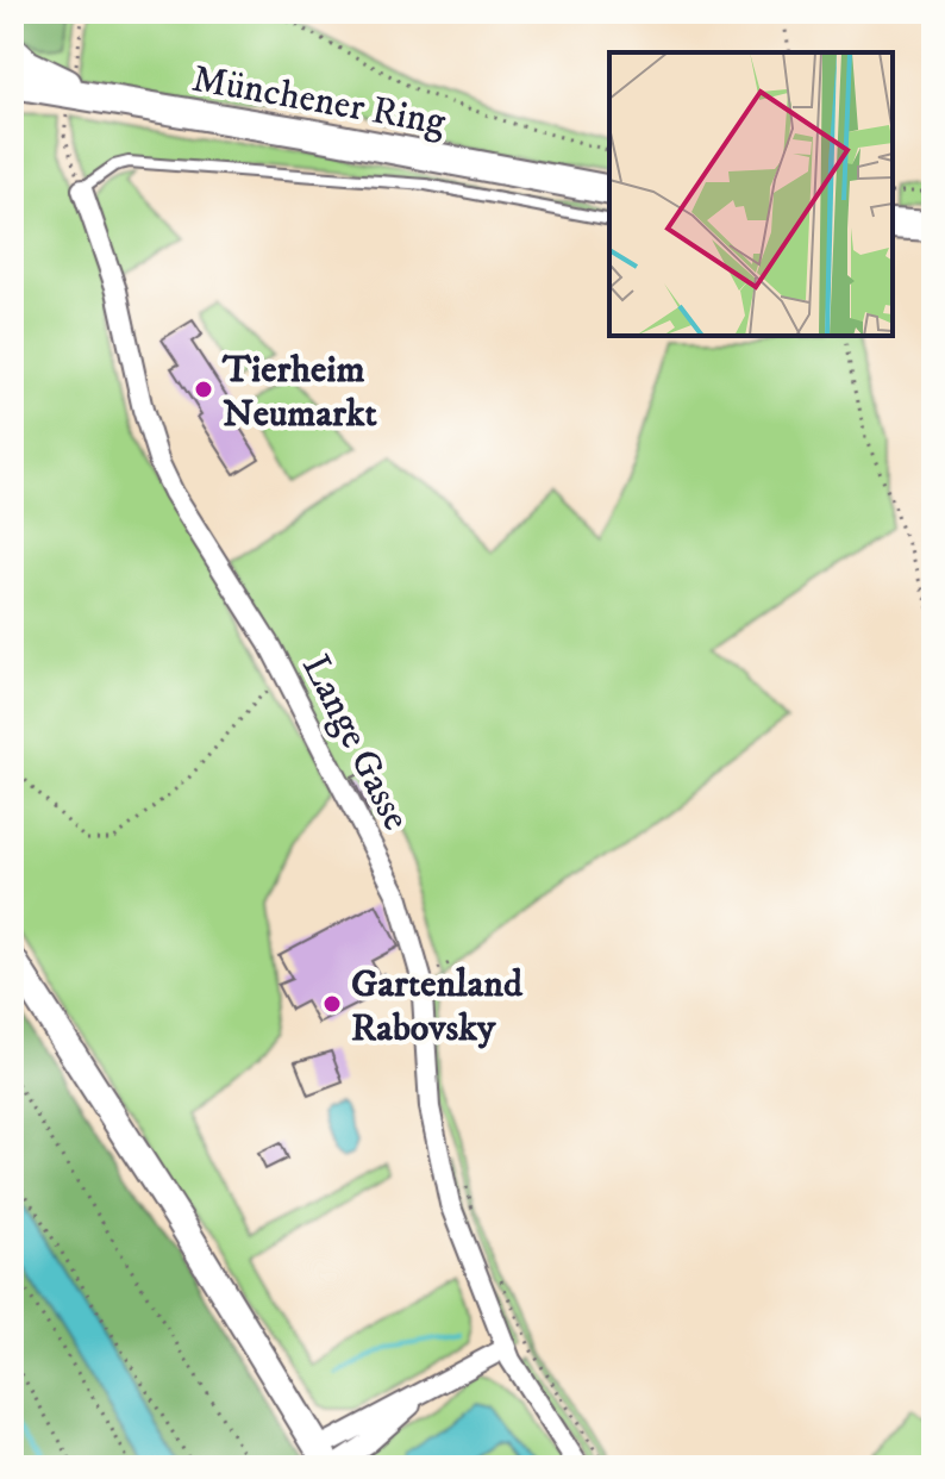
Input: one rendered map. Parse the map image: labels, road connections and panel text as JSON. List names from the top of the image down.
{
  "streets": {
    "main road": ["Münchener Ring"],
    "street": ["Lange Gasse"]
  },
  "places": ["Tierheim Neumarkt", "Gartenland Rabovsky"]
}
